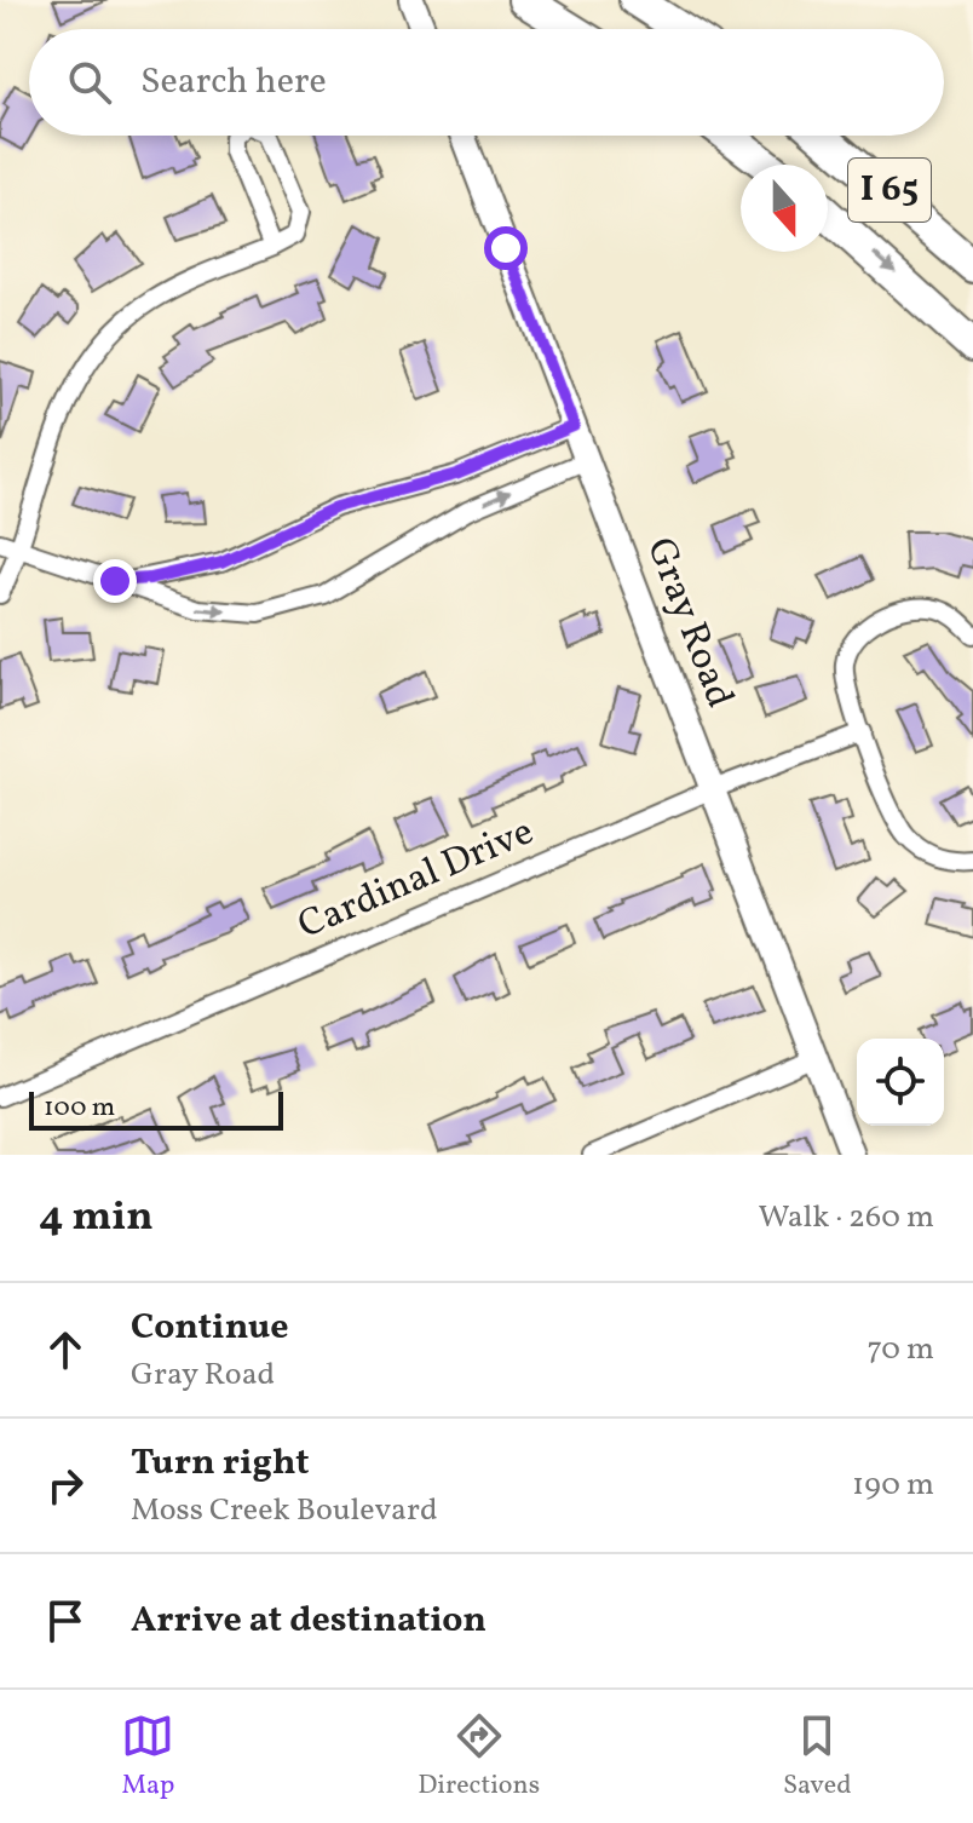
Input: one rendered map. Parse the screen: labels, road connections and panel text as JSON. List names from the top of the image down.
{
  "streets": {
    "highway": ["I 65"],
    "street": ["Gray Road", "Cardinal Drive"]
  },
  "crossings": [
    ["Gray Road", "Cardinal Drive"]
  ],
  "scale_bar": "100 m",
  "north": "bottom",
  "page": {
    "search": "Search here",
    "scale": "100 m",
    "heading": ["4 min", "Walk · 260 m"],
    "list": [
      ["Continue", "Gray Road", "70 m"],
      ["Turn right", "Moss Creek Boulevard", "190 m"],
      "Arrive at destination"
    ],
    "nav": ["Map", "Directions", "Saved"]
  }
}
